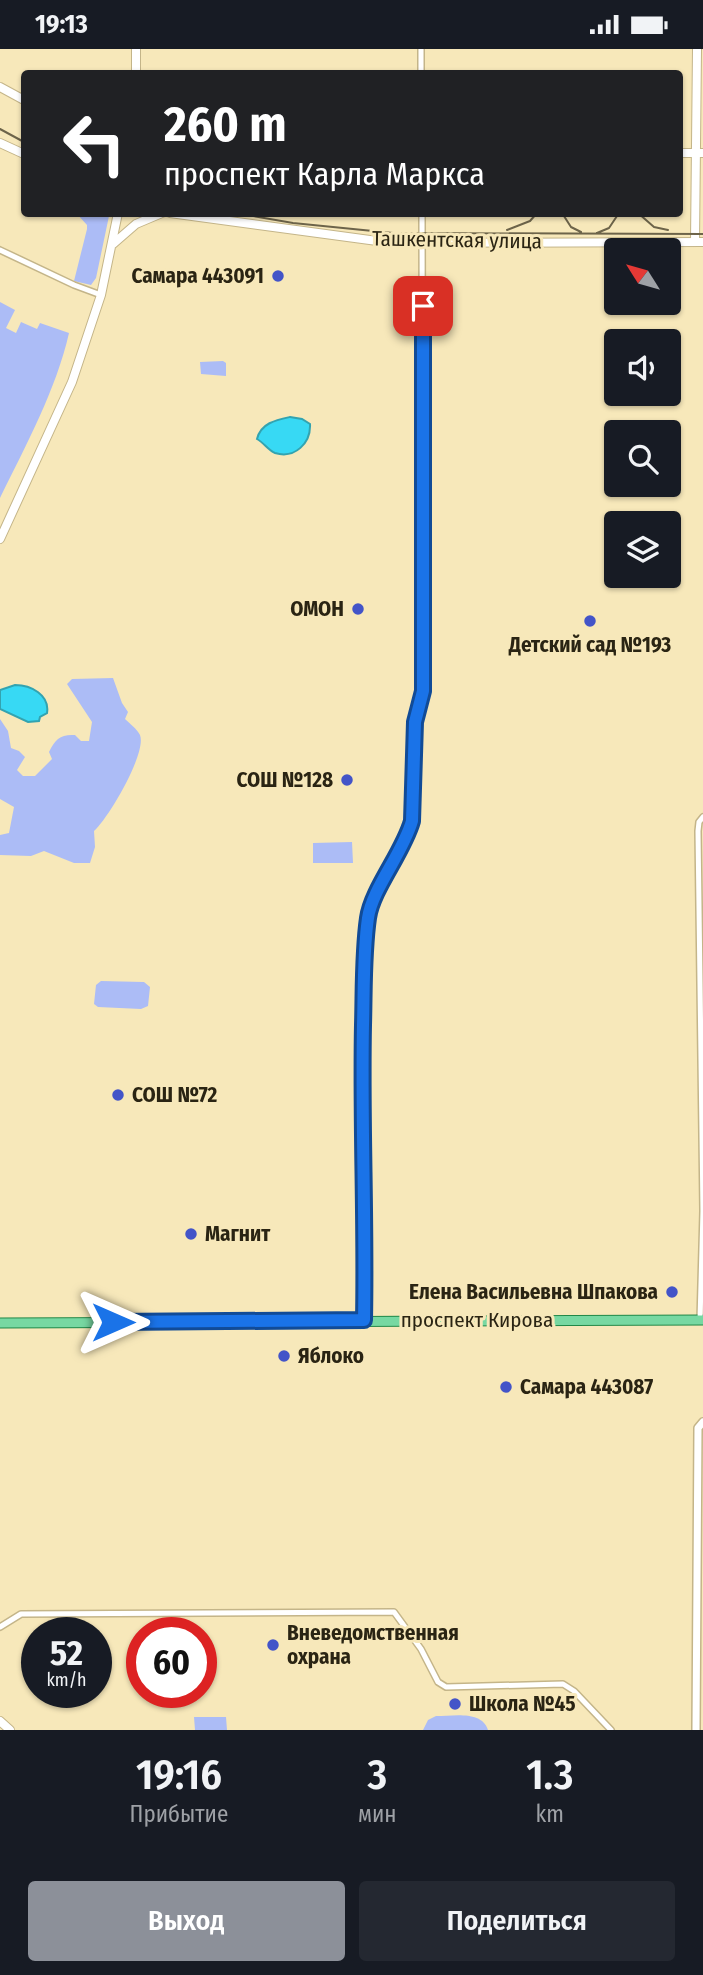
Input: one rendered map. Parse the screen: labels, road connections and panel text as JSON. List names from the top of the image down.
{
  "streets": {
    "main road": ["Ташкентская улица", "проспект Кирова"]
  },
  "places": [
    "Самара 443091",
    "ОМОН",
    "Детский сад №193",
    "СОШ №128",
    "СОШ №72",
    "Магнит",
    "Елена Васильевна Шпакова",
    "Яблоко",
    "Самара 443087",
    "Вневедомственная охрана",
    "Школа №45"
  ],
  "north": "top left",
  "page": {
    "status": "19:13",
    "turn": ["260 m", "проспект Карла Маркса"],
    "speed": "52 km/h",
    "limit": "60",
    "eta": [
      "19:16",
      "Прибытие",
      "3",
      "мин",
      "1.3",
      "km"
    ],
    "buttons": ["Выход", "Поделиться"]
  }
}
